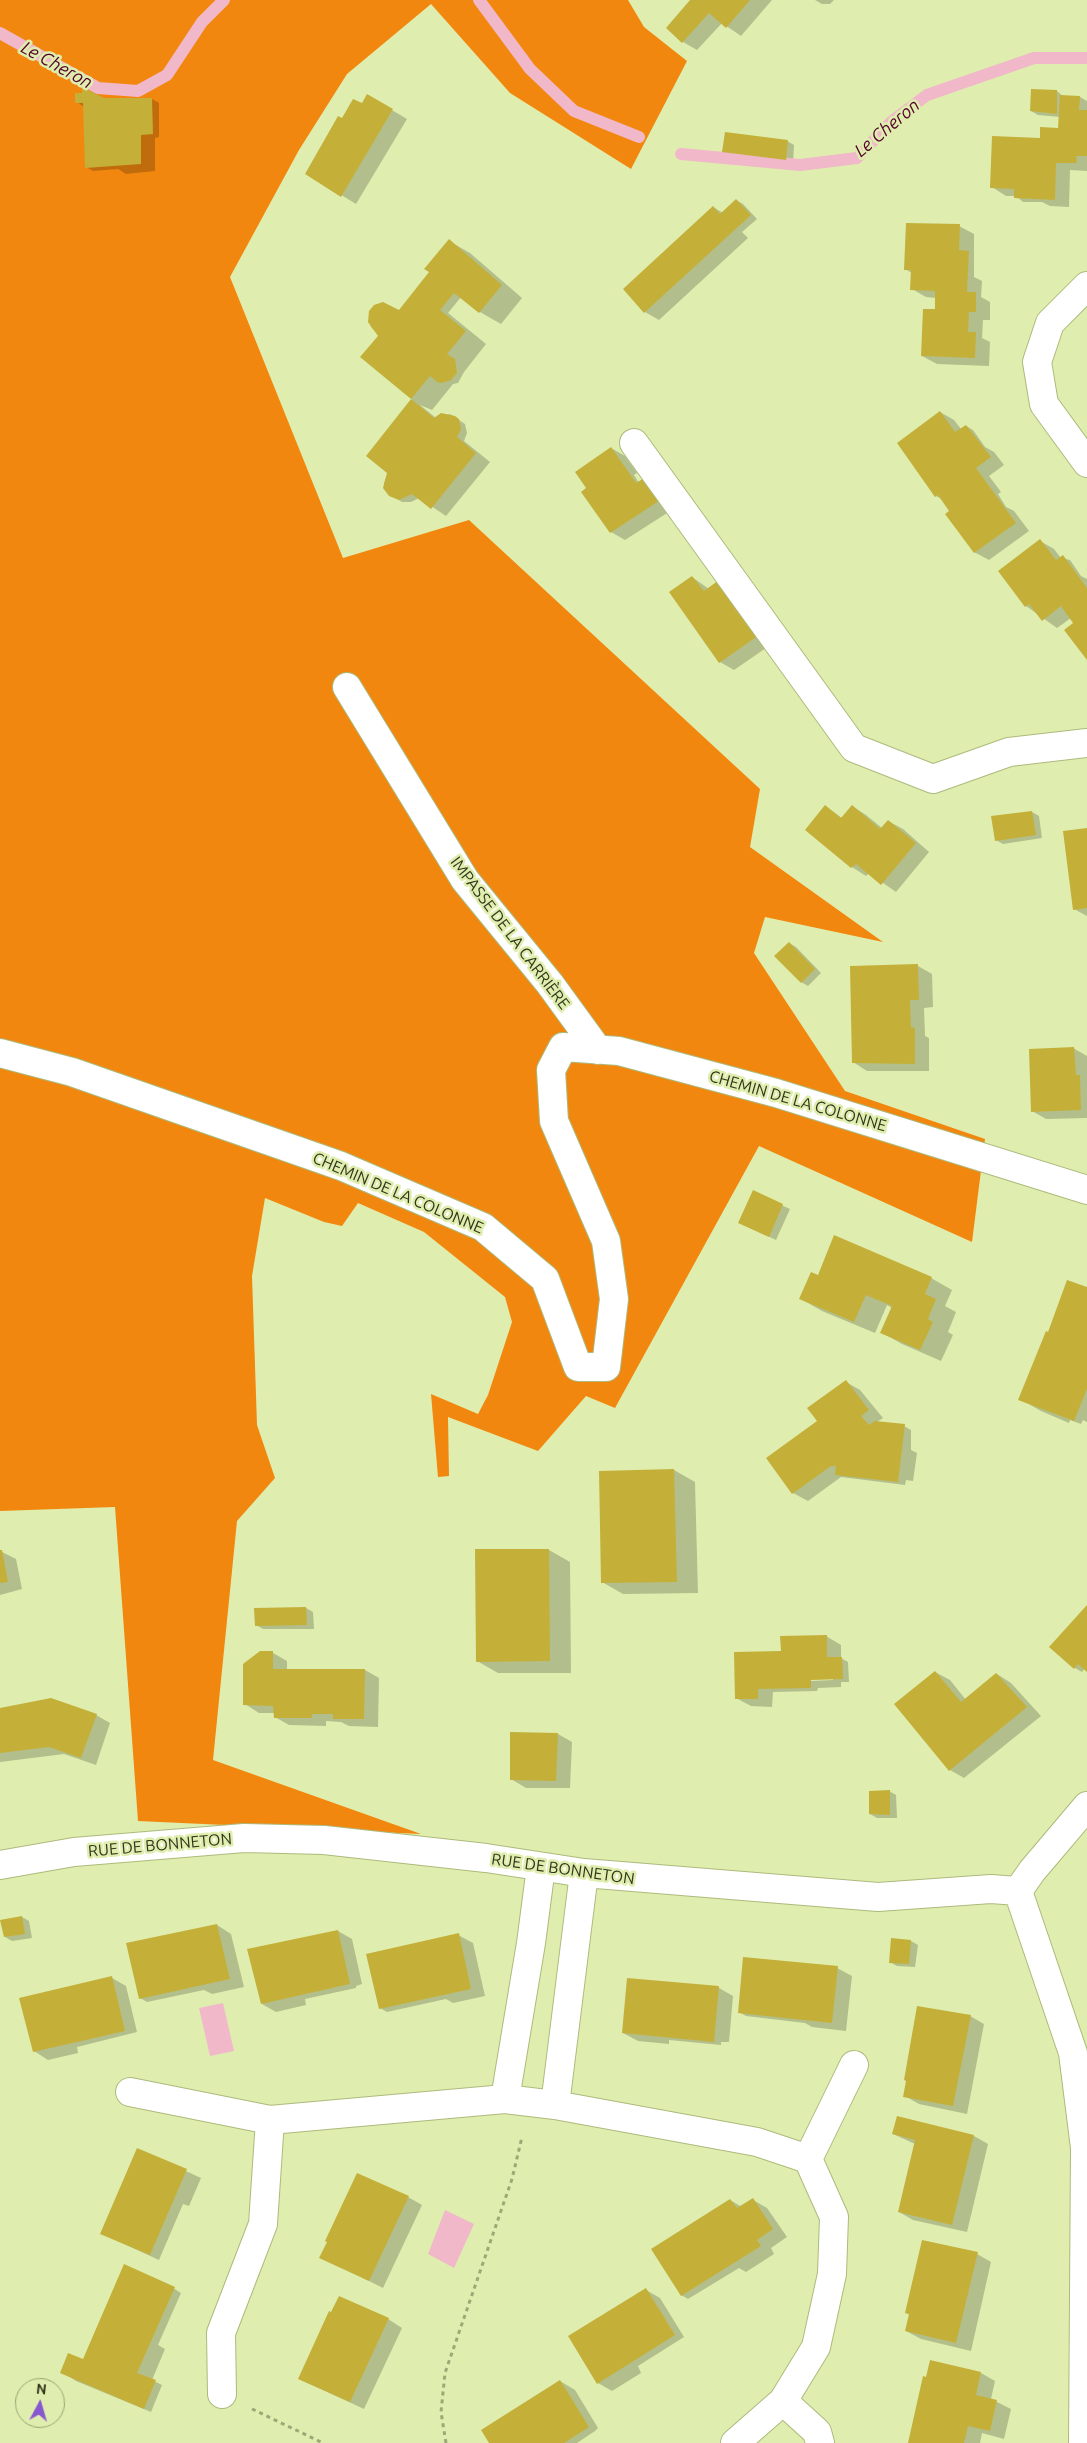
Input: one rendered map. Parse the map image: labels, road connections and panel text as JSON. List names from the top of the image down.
{
  "streets": {
    "street": ["IMPASSE DE LA CARRIÈRE", "CHEMIN DE LA COLONNE", "RUE DE BONNETON"]
  },
  "crossings": [
    ["IMPASSE DE LA CARRIÈRE", "CHEMIN DE LA COLONNE"]
  ],
  "water": ["Le Cheron"],
  "north": "top"
}
